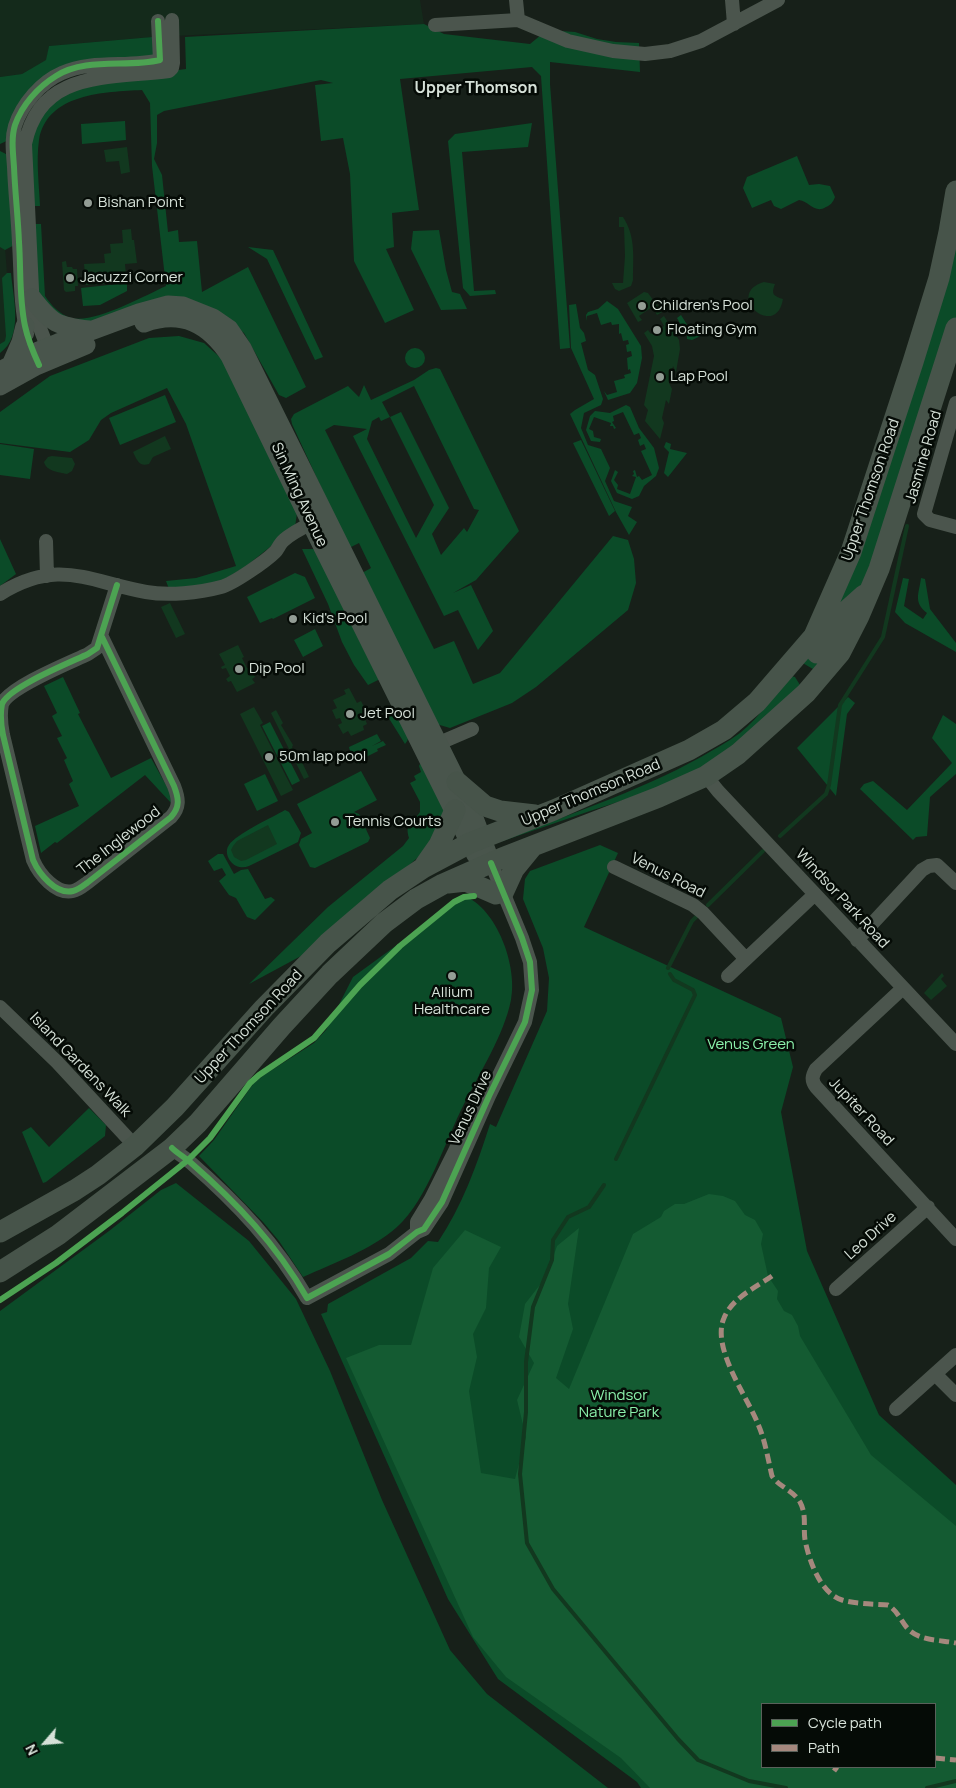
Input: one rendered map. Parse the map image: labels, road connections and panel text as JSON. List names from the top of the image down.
{
  "streets": {
    "main road": ["Upper Thomson Road", "Sin Ming Avenue", "Venus Drive"],
    "street": [
      "Jasmine Road",
      "The Inglewood",
      "Venus Road",
      "Windsor Park Road",
      "Island Gardens Walk",
      "Jupiter Road",
      "Leo Drive"
    ]
  },
  "crossings": [
    ["Upper Thomson Road", "Sin Ming Avenue"],
    ["Upper Thomson Road", "Windsor Park Road"],
    ["Upper Thomson Road", "Island Gardens Walk"],
    ["Upper Thomson Road", "Venus Drive"],
    ["Sin Ming Avenue", "Venus Drive"],
    ["Windsor Park Road", "Jupiter Road"],
    ["Jupiter Road", "Leo Drive"]
  ],
  "districts": ["Upper Thomson"],
  "parks": ["Venus Green", "Windsor Nature Park"],
  "places": [
    "Bishan Point",
    "Jacuzzi Corner",
    "Children's Pool",
    "Floating Gym",
    "Lap Pool",
    "Kid's Pool",
    "Dip Pool",
    "Jet Pool",
    "50m lap pool",
    "Tennis Courts",
    "Allium Healthcare"
  ],
  "legend": ["Cycle path", "Path"],
  "north": "bottom left"
}
